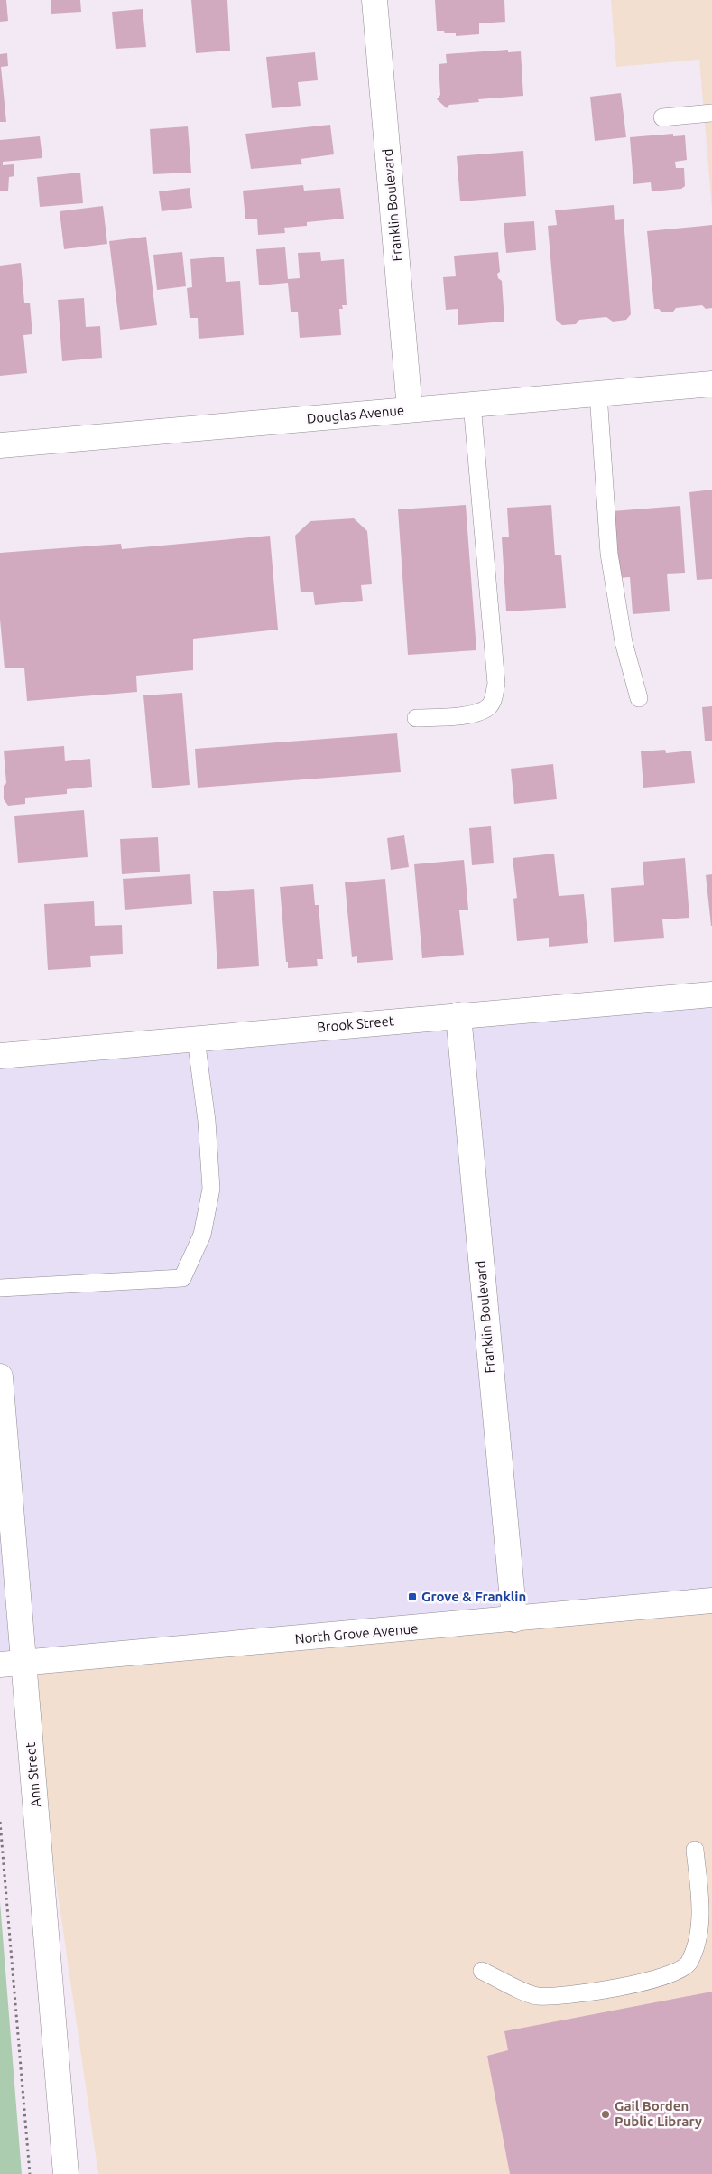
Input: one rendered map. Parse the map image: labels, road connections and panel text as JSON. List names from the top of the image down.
{
  "streets": {
    "street": [
      "Franklin Boulevard",
      "Douglas Avenue",
      "Brook Street",
      "North Grove Avenue",
      "Ann Street"
    ]
  },
  "crossings": [
    ["Franklin Boulevard", "Douglas Avenue"],
    ["Franklin Boulevard", "Brook Street"],
    ["Franklin Boulevard", "North Grove Avenue"],
    ["North Grove Avenue", "Ann Street"]
  ],
  "places": {
    "transit": ["Grove & Franklin"],
    "other": ["Gail Borden Public Library"]
  }
}
